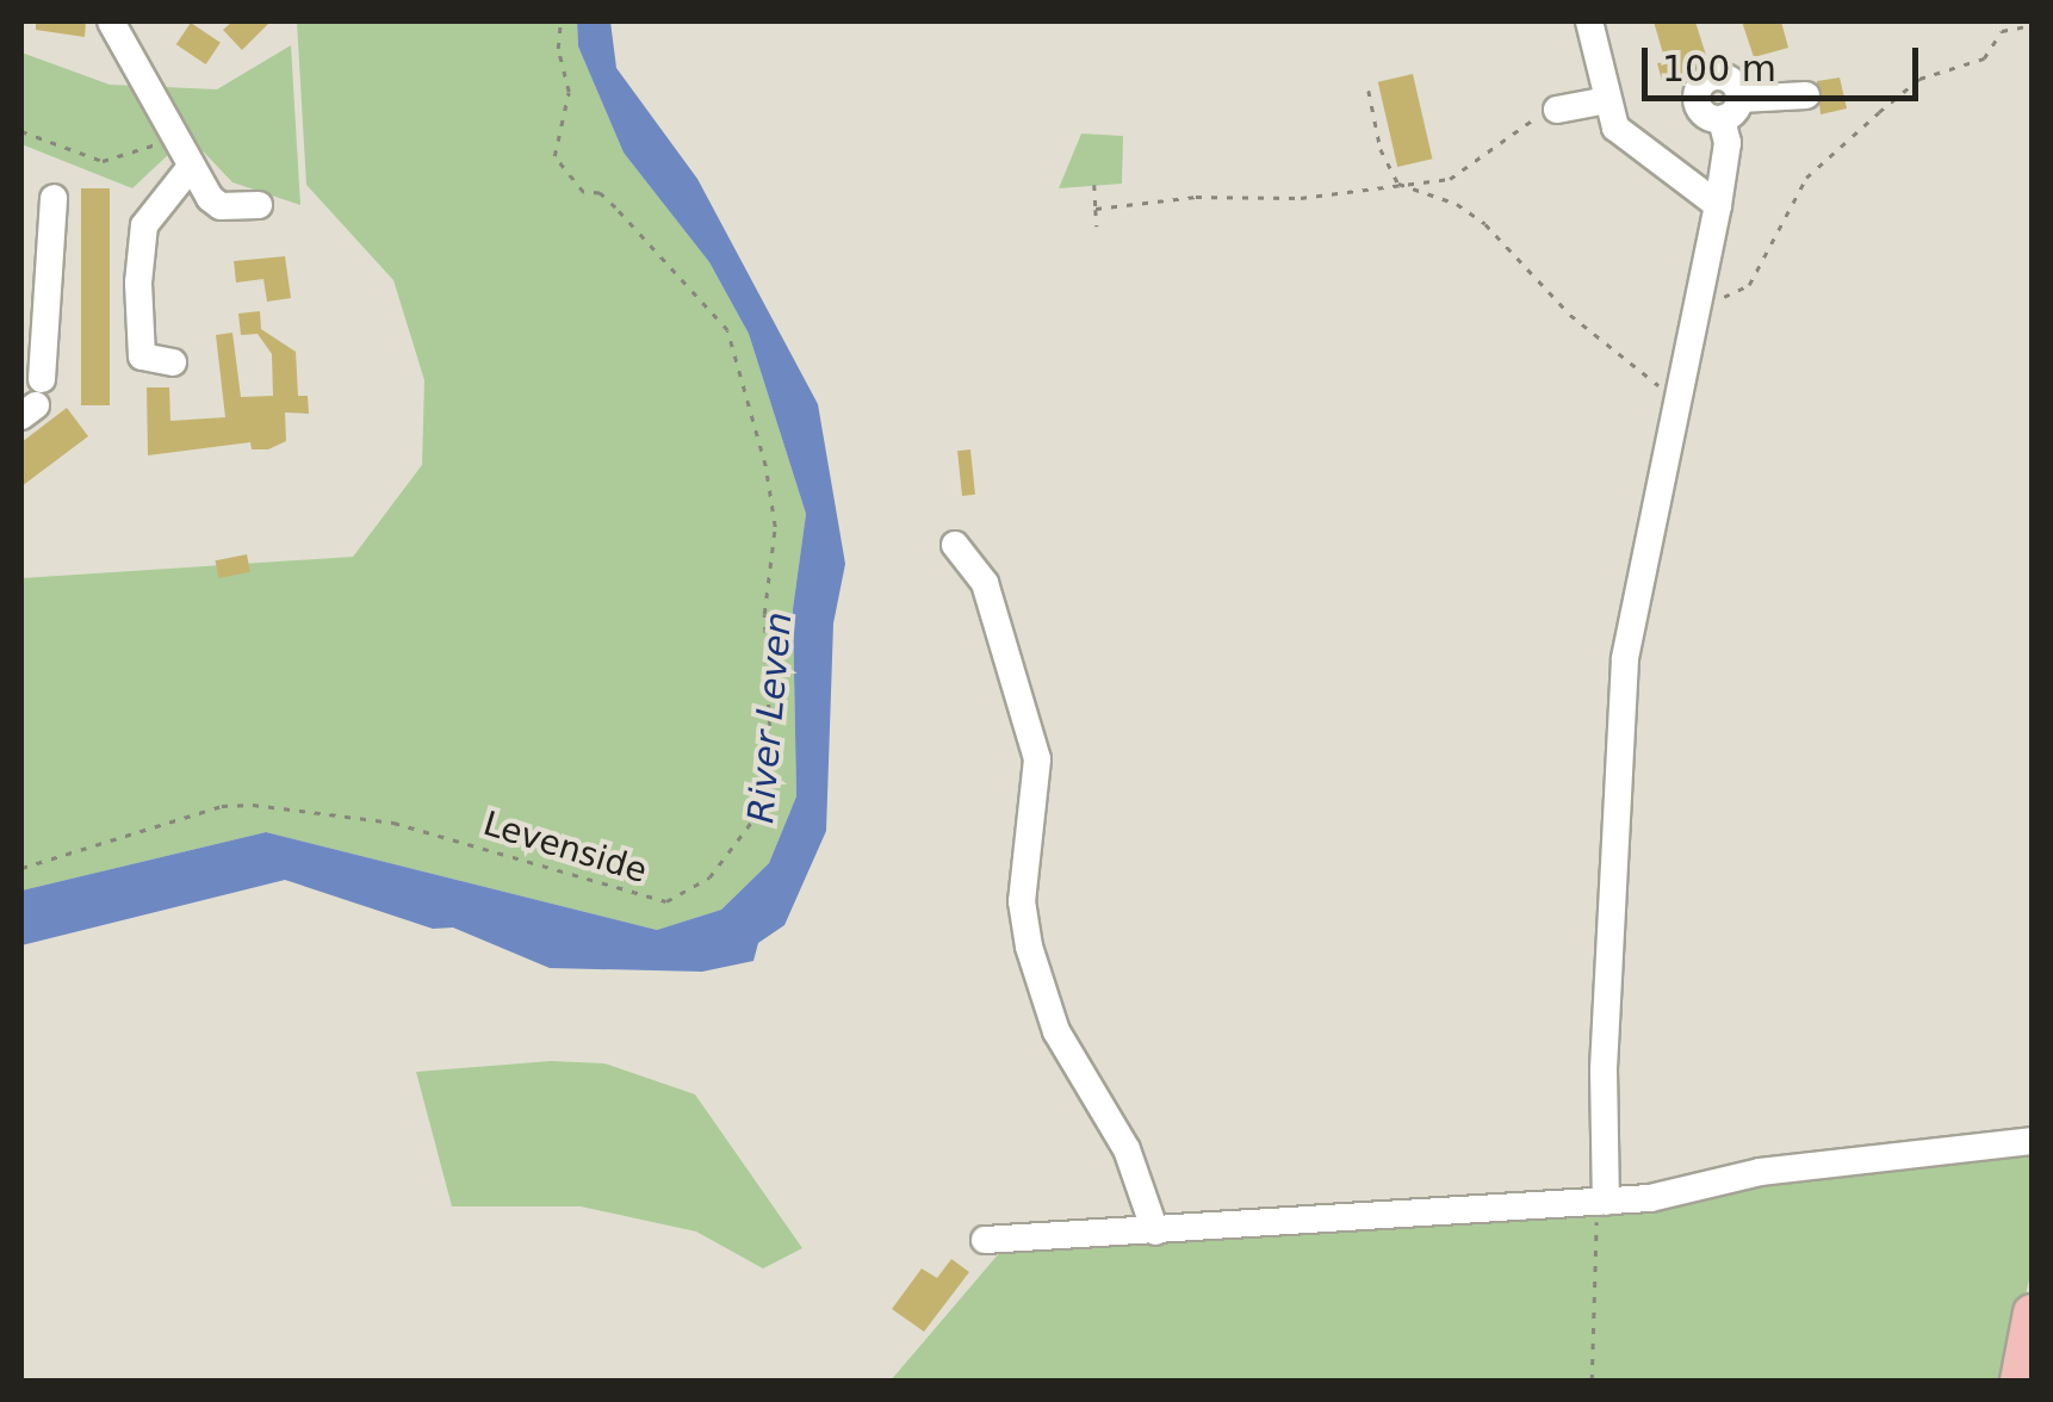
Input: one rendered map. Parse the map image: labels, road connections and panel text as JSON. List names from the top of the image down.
{
  "streets": {
    "path": ["Levenside"]
  },
  "water": ["River Leven"],
  "scale_bar": "100 m"
}
